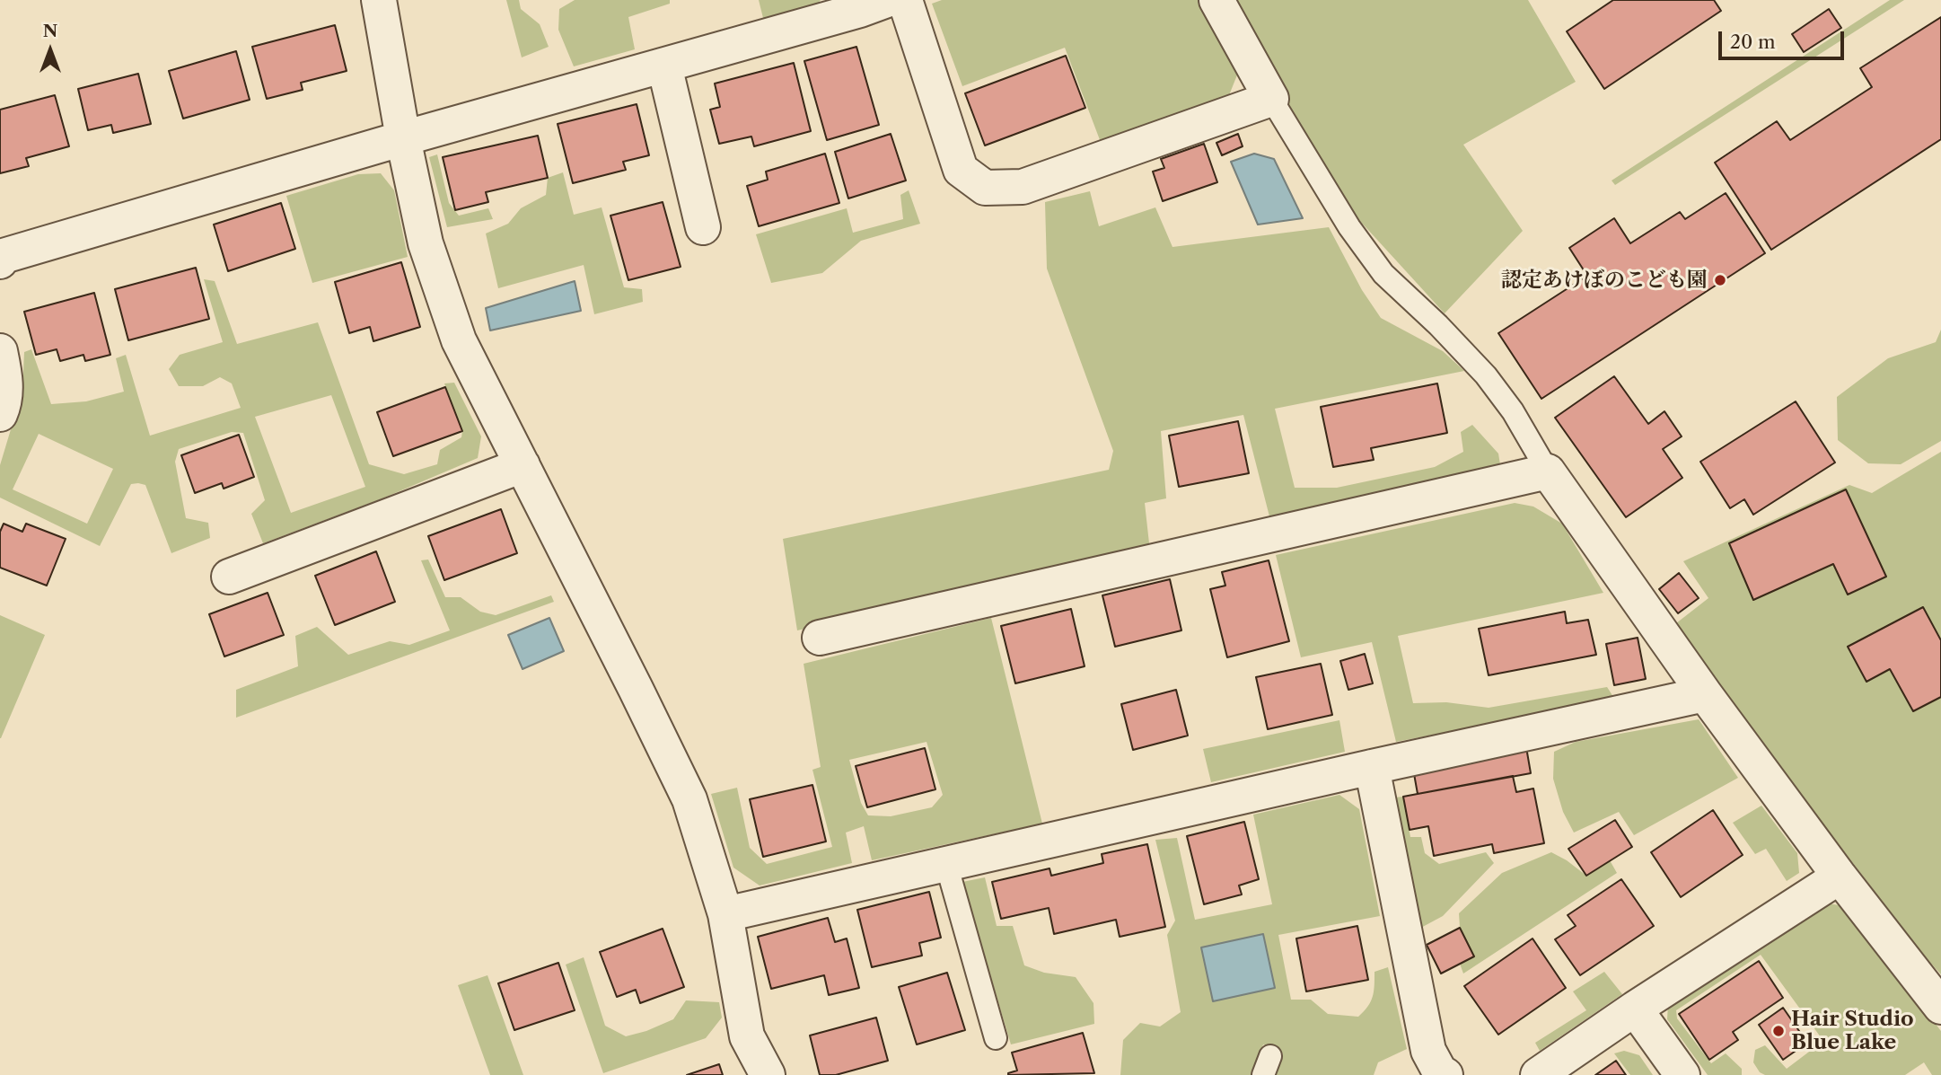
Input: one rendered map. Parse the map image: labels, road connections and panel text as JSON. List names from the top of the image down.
{
  "places": ["認定あけぼのこども園", "Hair Studio Blue Lake"],
  "scale_bar": "20 m",
  "north": "top"
}
